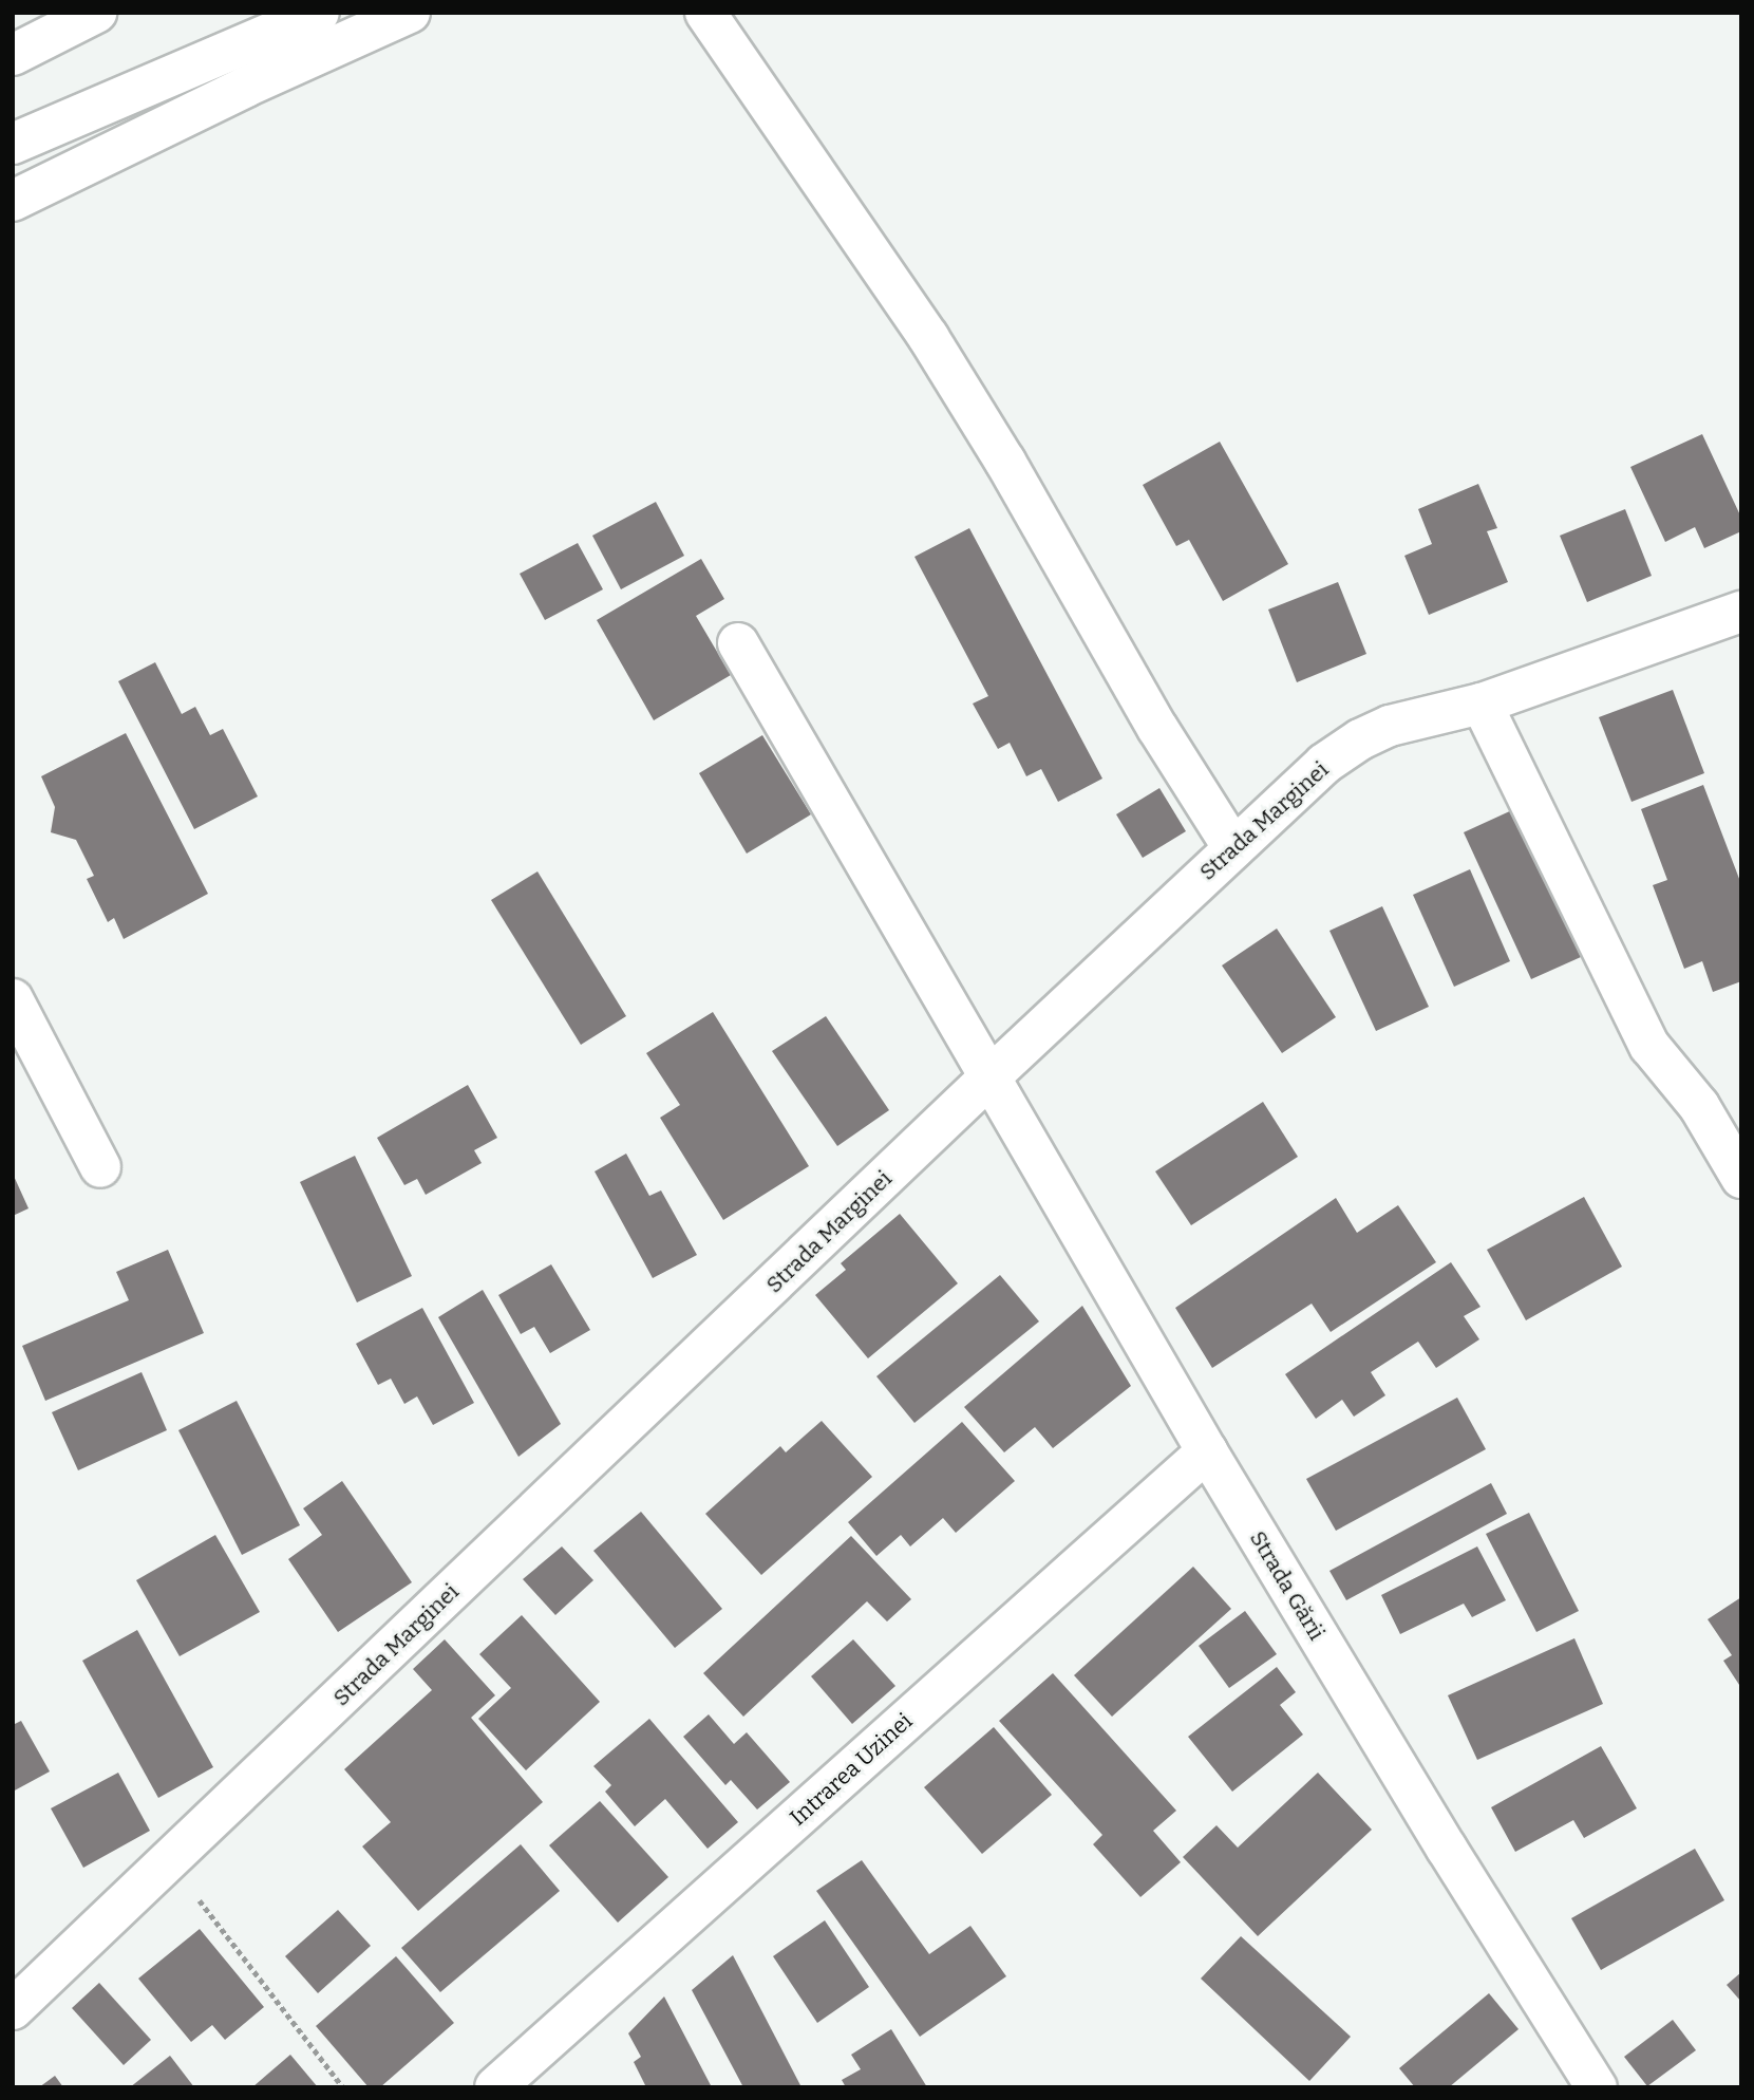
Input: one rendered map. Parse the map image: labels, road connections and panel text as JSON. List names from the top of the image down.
{
  "streets": {
    "street": ["Strada Marginei", "Strada Gării", "Intrarea Uzinei"]
  },
  "crossings": [
    ["Strada Marginei", "Strada Gării"],
    ["Strada Gării", "Intrarea Uzinei"]
  ]
}
